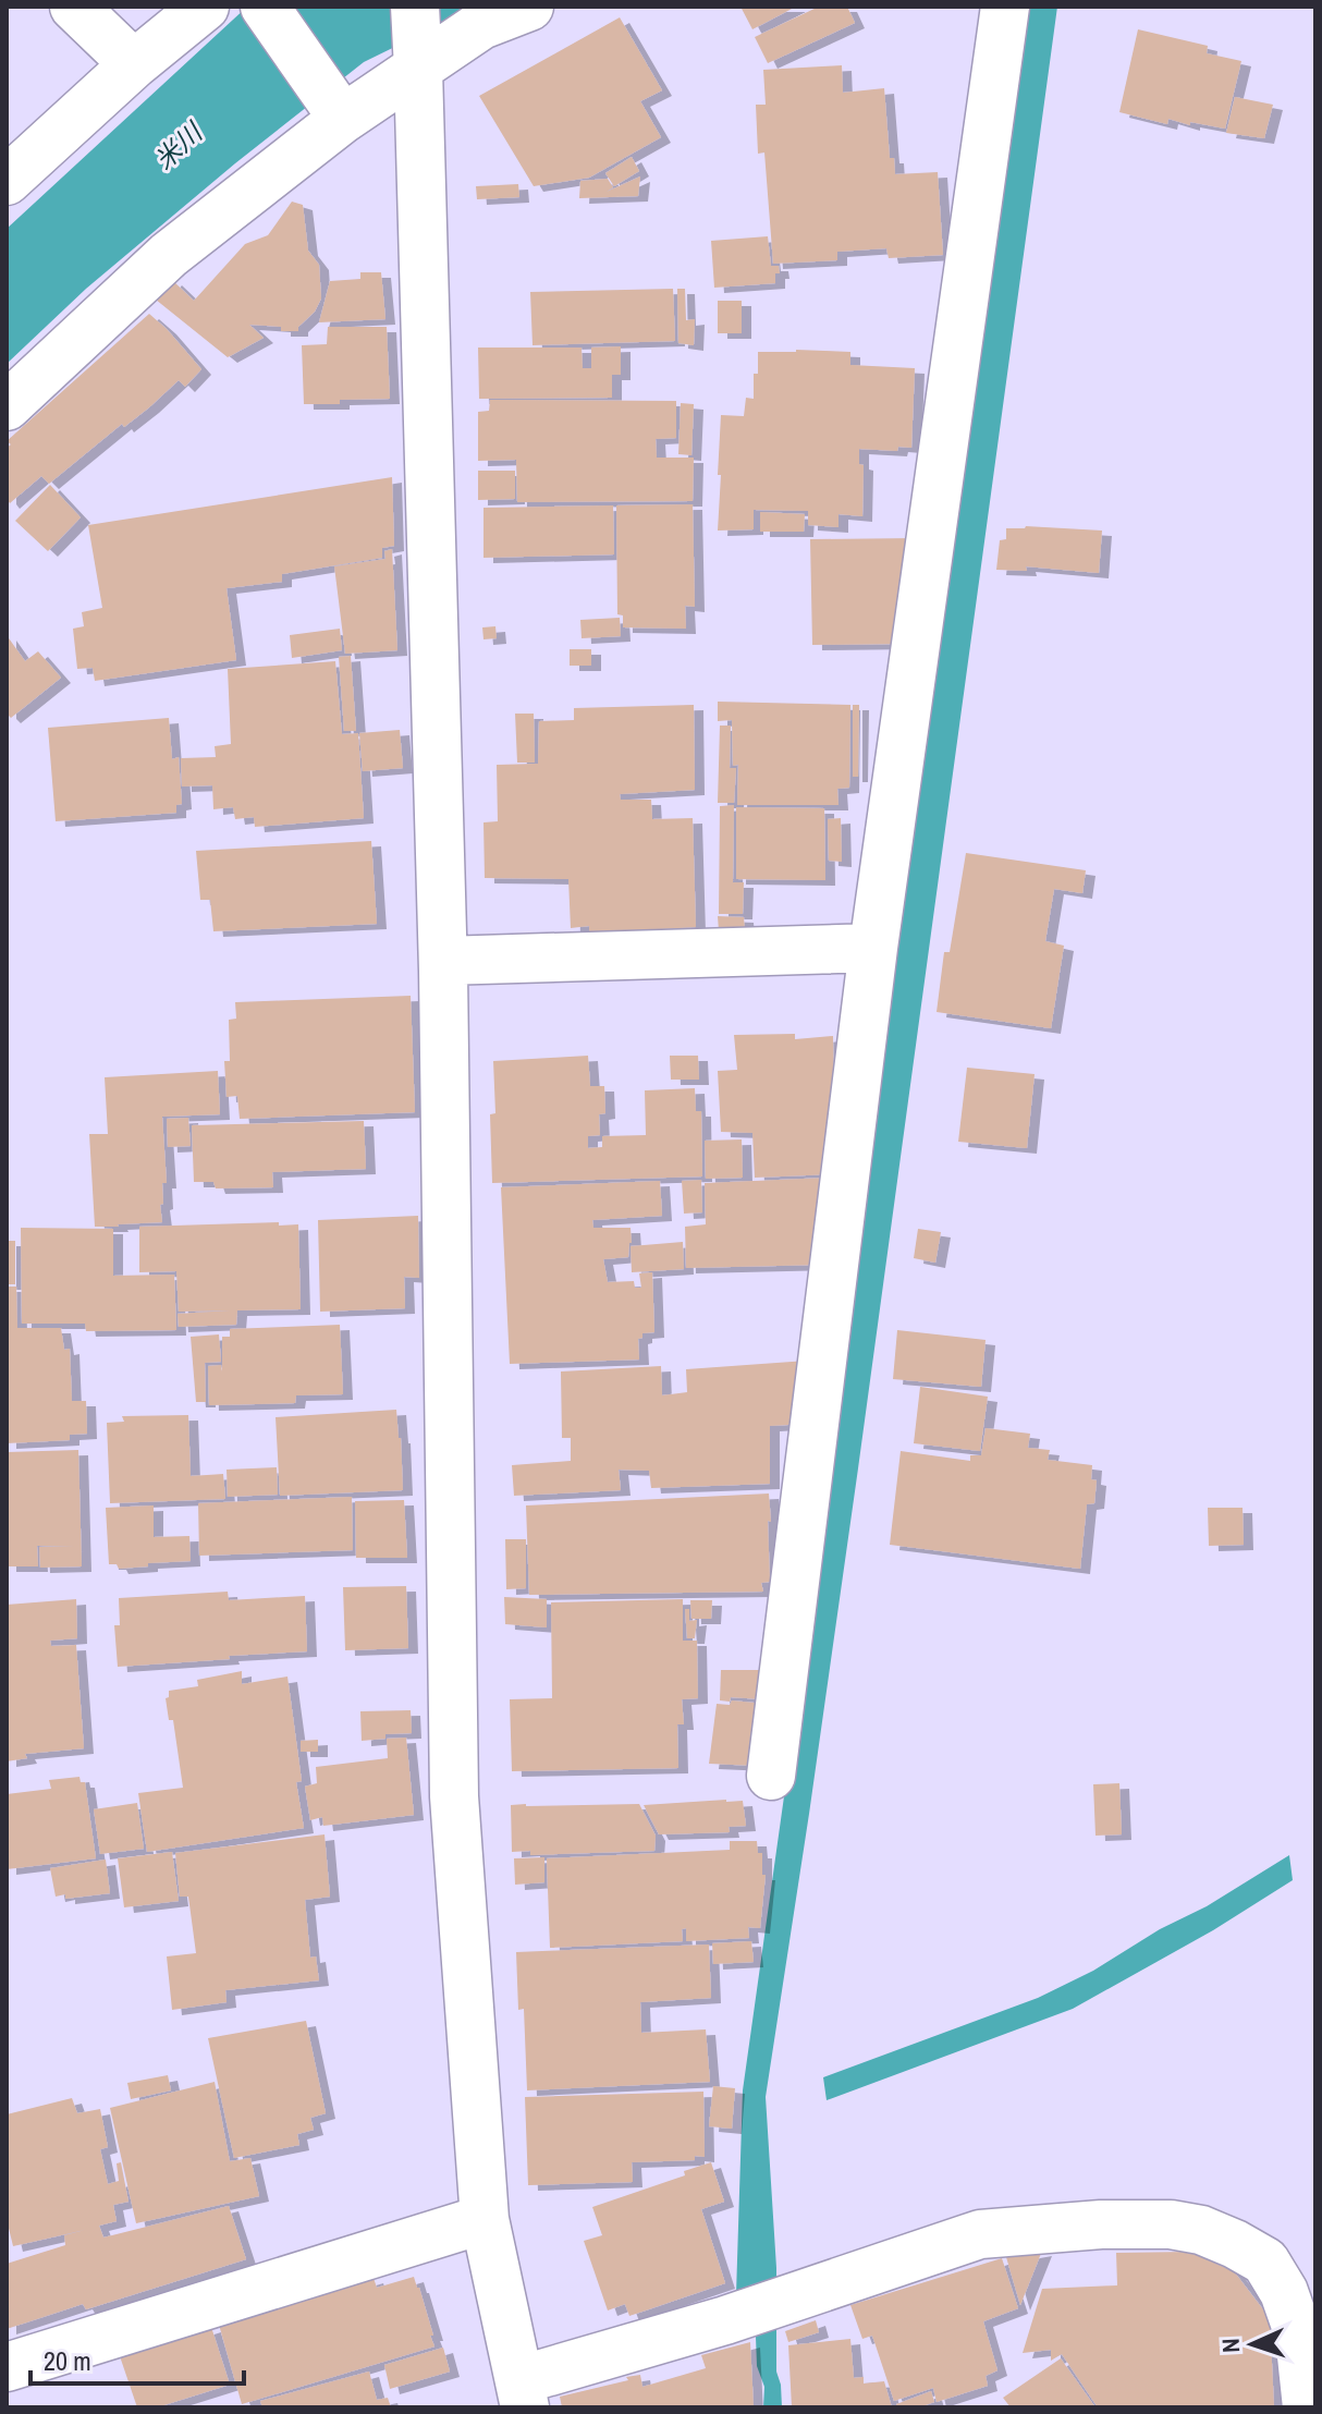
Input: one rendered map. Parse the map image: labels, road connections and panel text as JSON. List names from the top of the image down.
{
  "water": ["米川"],
  "scale_bar": "20 m",
  "north": "left"
}
